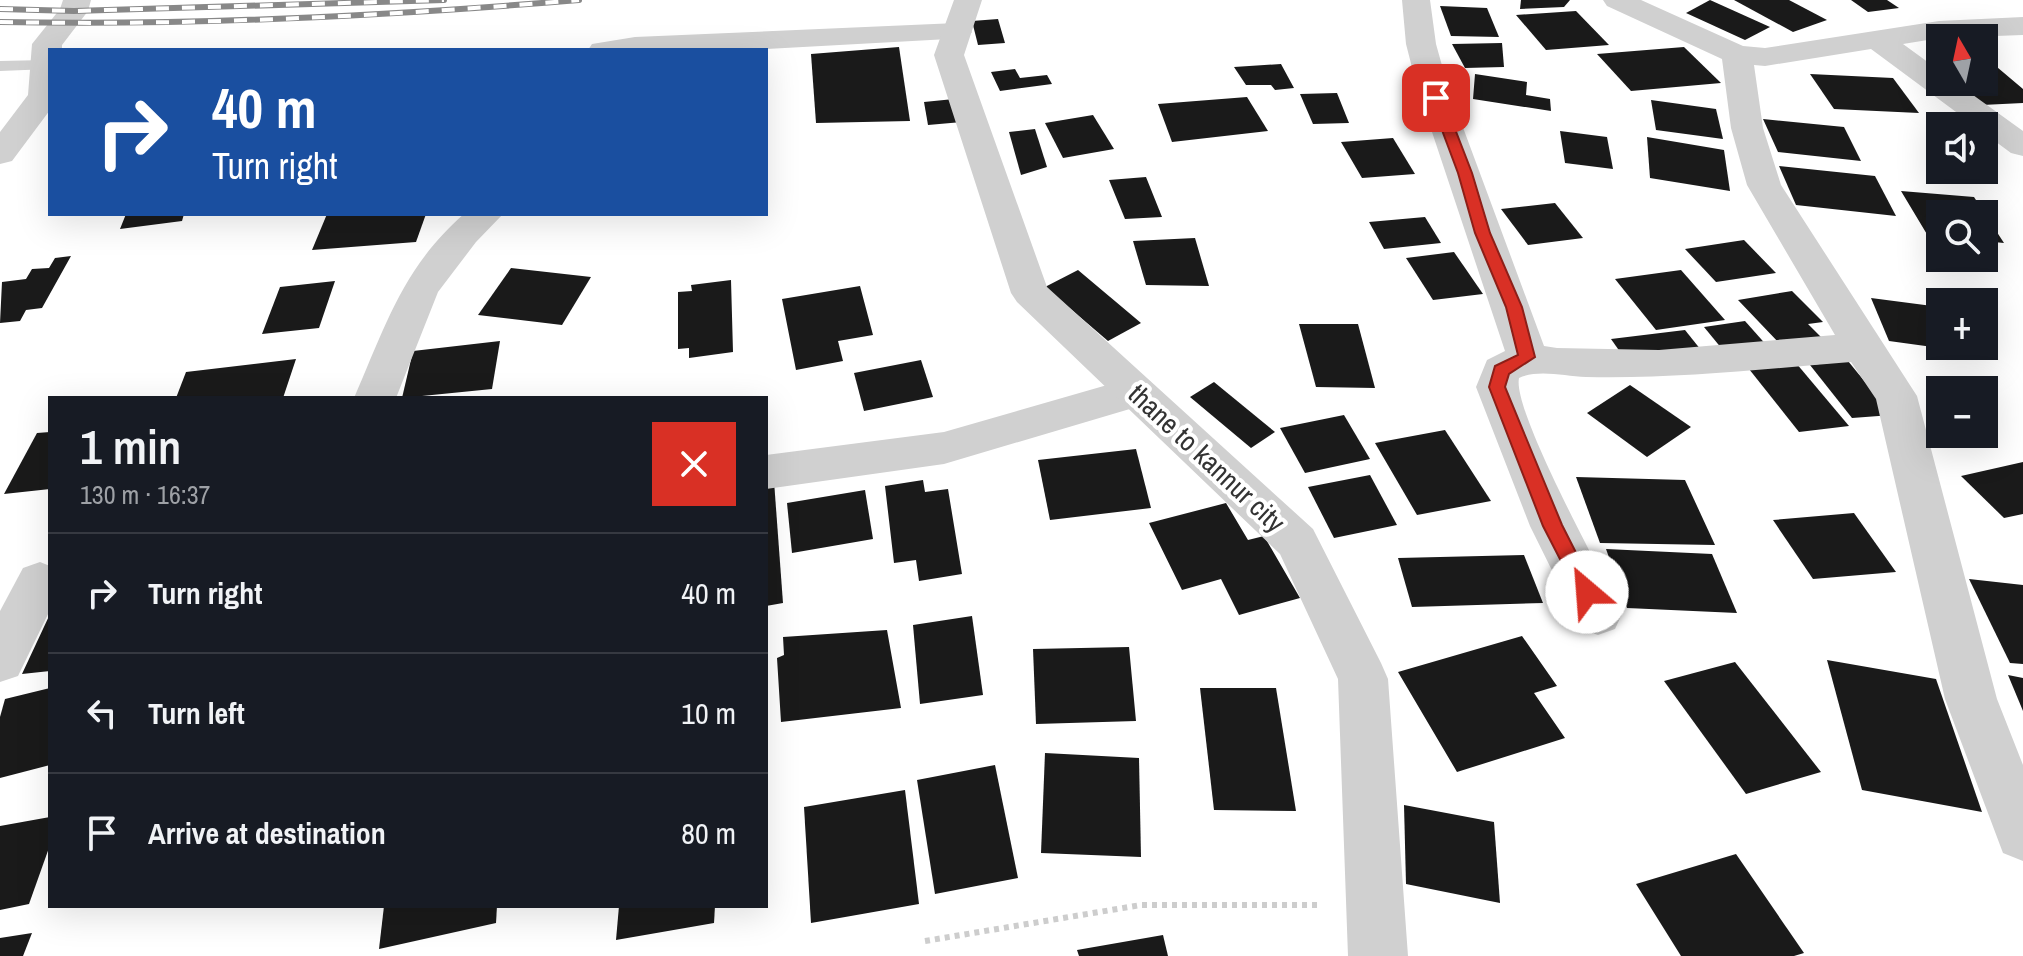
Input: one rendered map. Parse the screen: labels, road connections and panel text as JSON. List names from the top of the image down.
{
  "streets": {
    "street": ["thane to kannur city"]
  },
  "north": "top",
  "page": {
    "map_buttons": ["+", "−"],
    "turn": ["40 m", "Turn right"],
    "heading": ["1 min", "130 m · 16:37"],
    "list": [
      {
        "name": "Turn right",
        "value": "40 m"
      },
      {
        "name": "Turn left",
        "value": "10 m"
      },
      {
        "name": "Arrive at destination",
        "value": "80 m"
      }
    ]
  }
}
